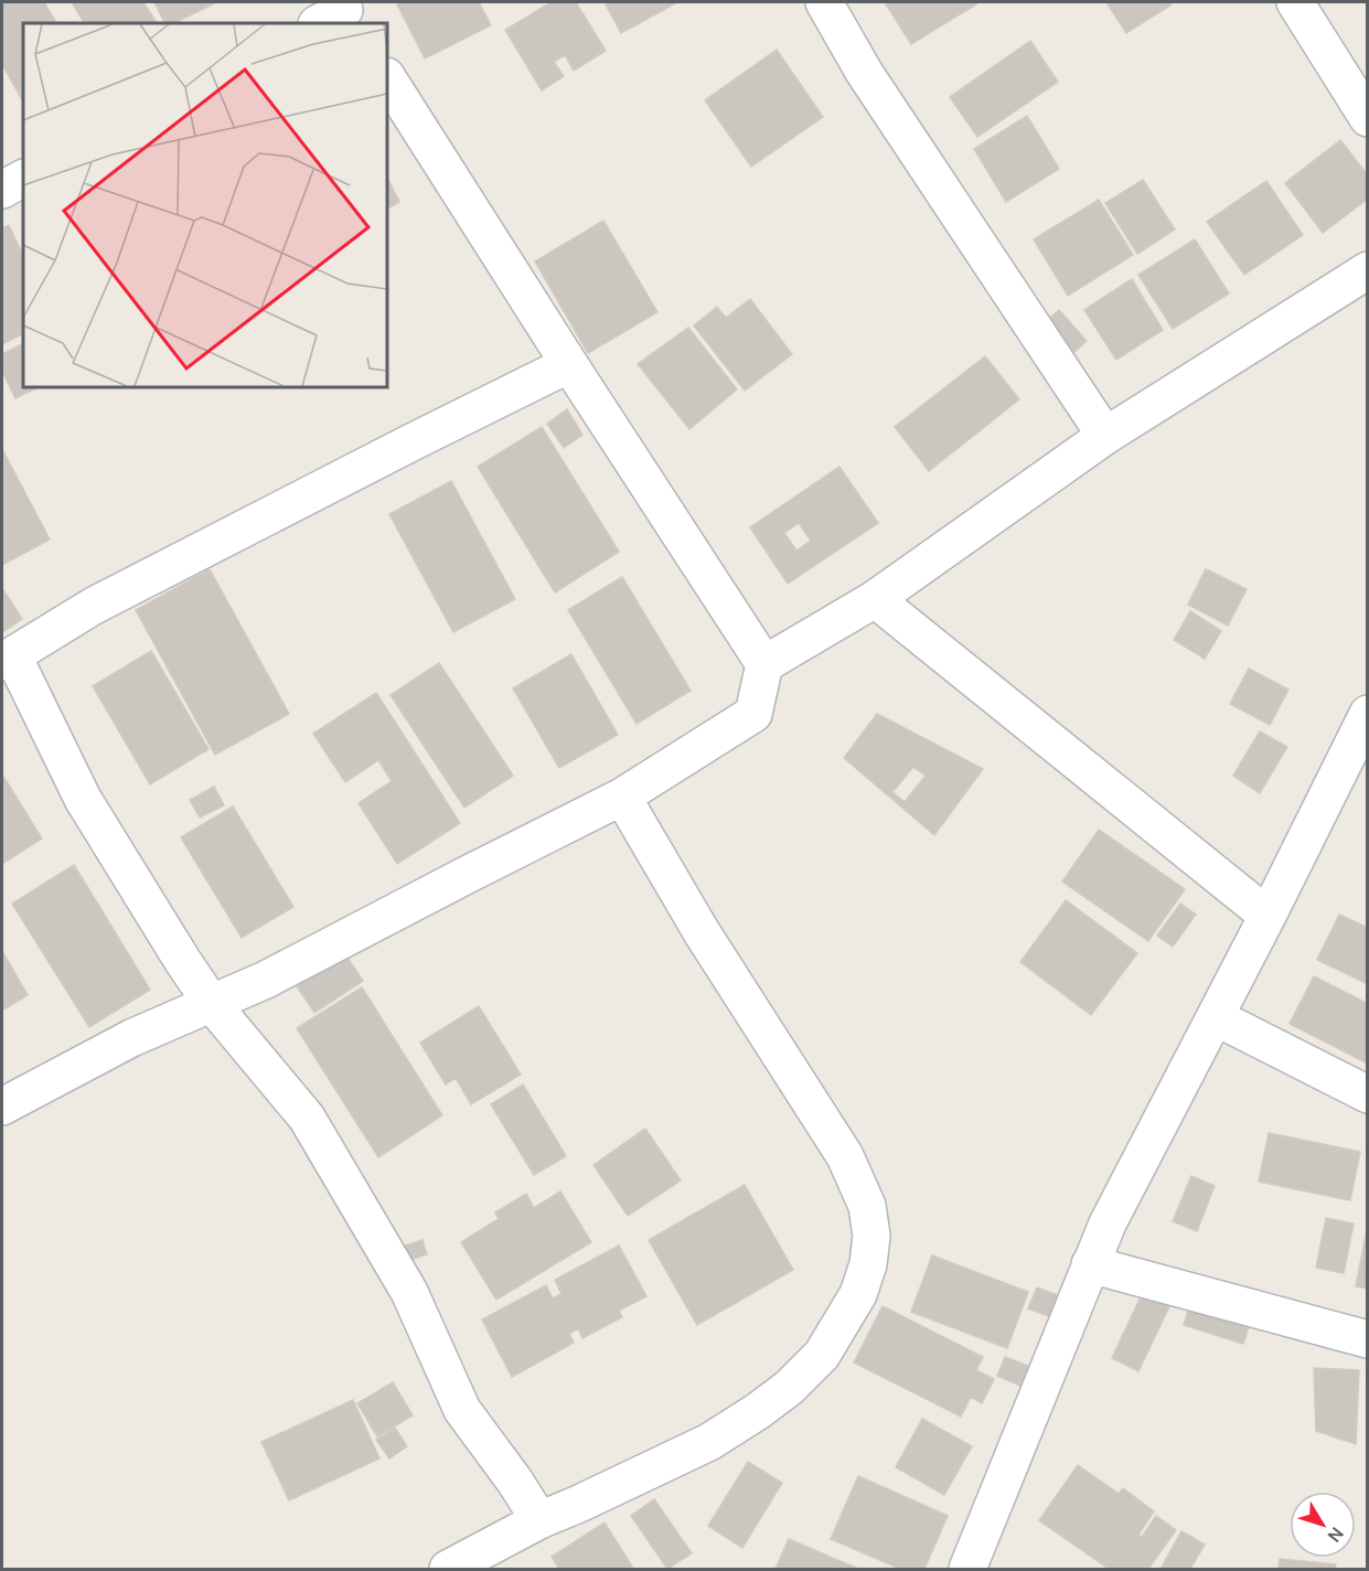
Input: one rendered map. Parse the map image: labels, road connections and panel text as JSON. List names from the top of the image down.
{
  "north": "bottom right"
}
